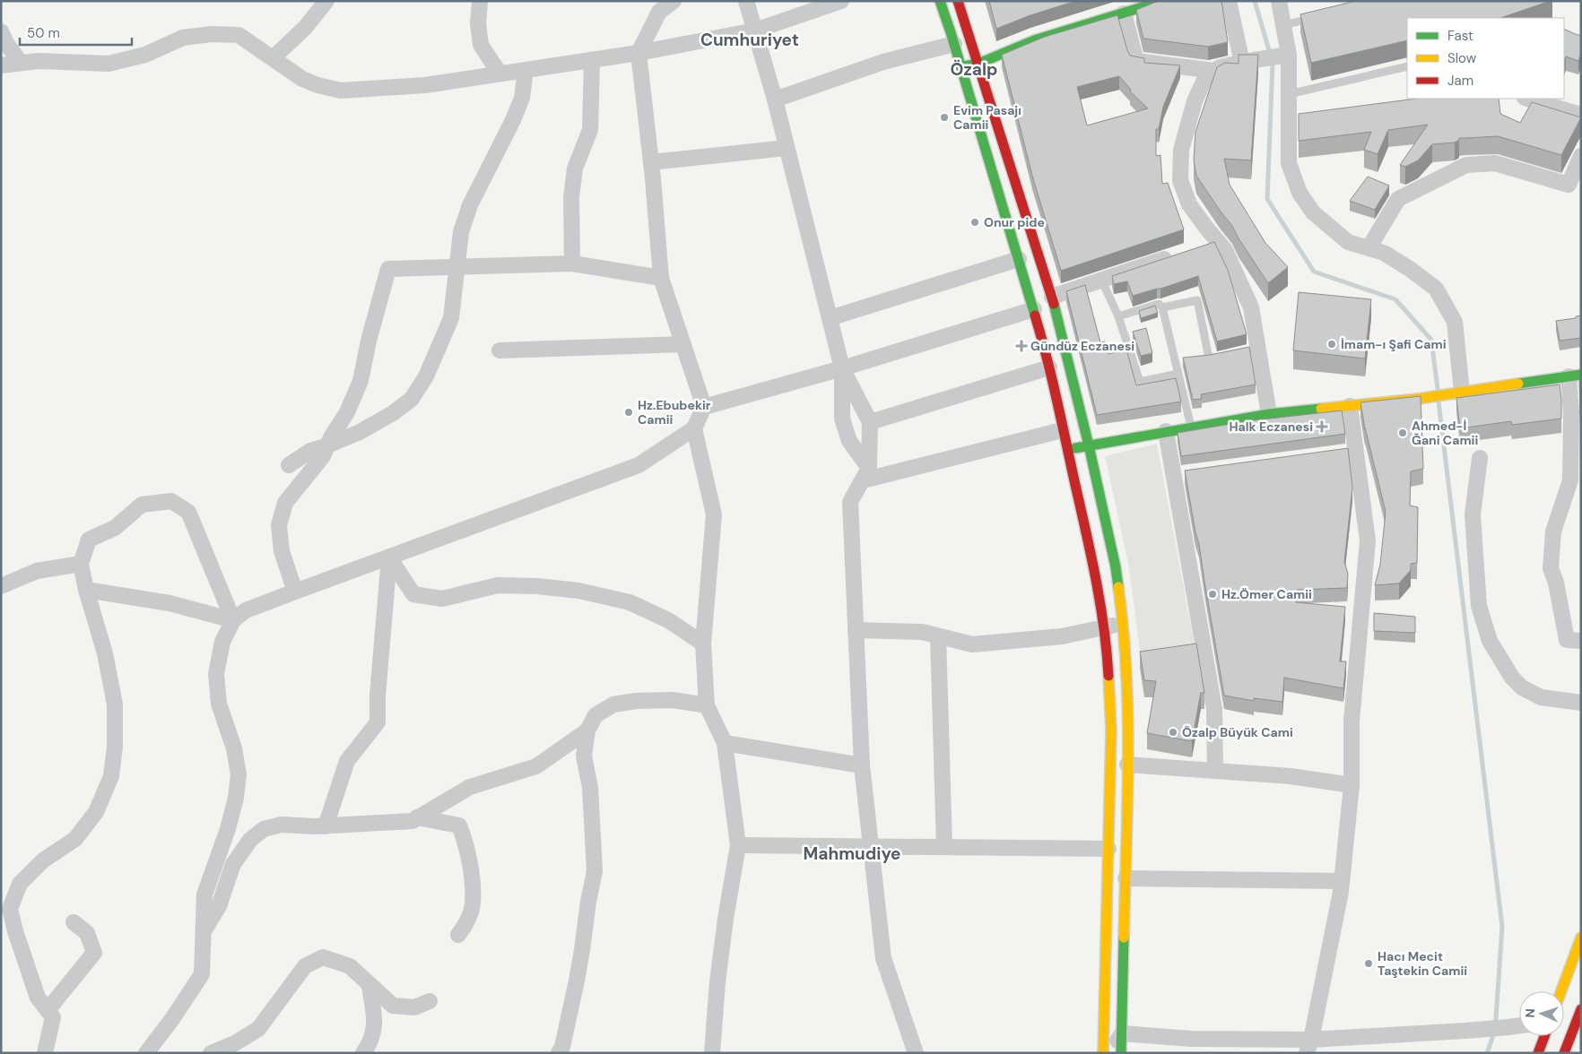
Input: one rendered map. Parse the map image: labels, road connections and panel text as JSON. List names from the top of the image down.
{
  "districts": ["Cumhuriyet", "Özalp", "Mahmudiye"],
  "places": {
    "other": [
      "Evim Pasajı Camii",
      "Onur pide",
      "İmam-ı Şafi Cami",
      "Hz.Ebubekir Camii",
      "Ahmed-İ Ğani Camii",
      "Hz.Ömer Camii",
      "Özalp Büyük Cami",
      "Hacı Mecit Taştekin Camii"
    ],
    "health": ["Gündüz Eczanesi", "Halk Eczanesi"]
  },
  "legend": ["Fast", "Slow", "Jam"],
  "scale_bar": "50 m",
  "north": "left"
}
